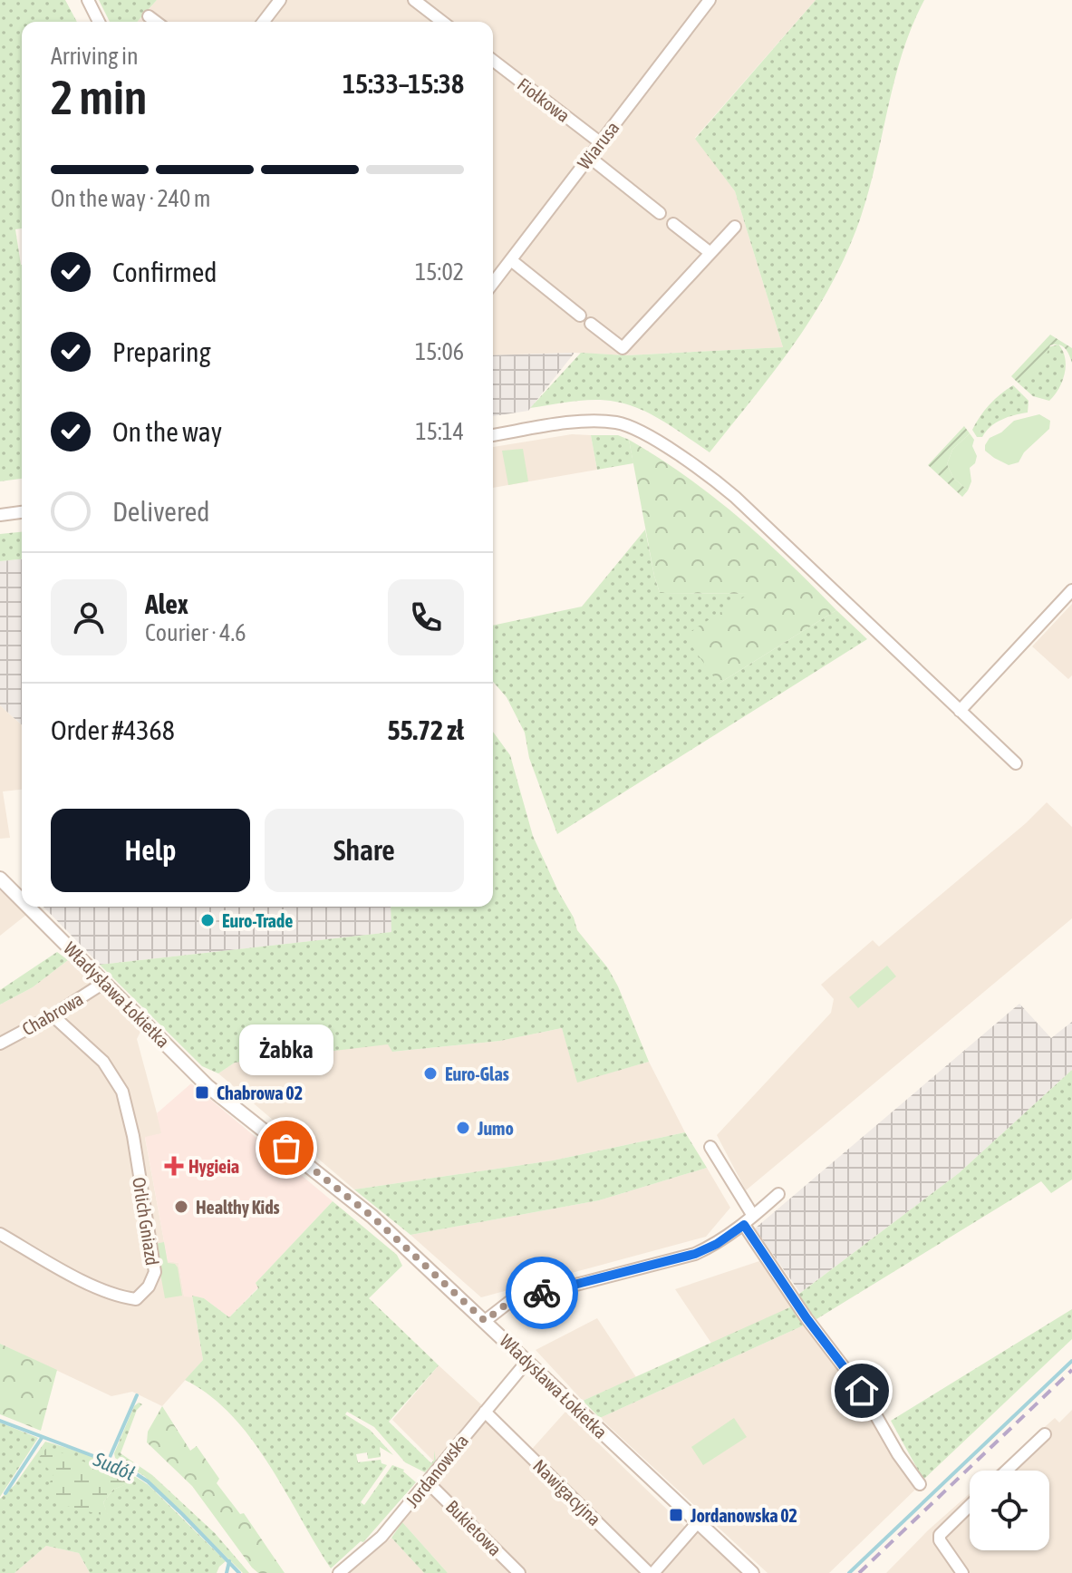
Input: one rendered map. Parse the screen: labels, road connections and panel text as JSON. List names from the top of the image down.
{
  "streets": {
    "street": [
      "Fiołkowa",
      "Wiarusa",
      "Władysława Łokietka",
      "Chabrowa",
      "Orlich Gniazd",
      "Jordanowska",
      "Nawigacyjna",
      "Bukietowa"
    ]
  },
  "crossings": [
    ["Fiołkowa", "Wiarusa"],
    ["Władysława Łokietka", "Chabrowa"],
    ["Władysława Łokietka", "Jordanowska"],
    ["Władysława Łokietka", "Nawigacyjna"],
    ["Chabrowa", "Orlich Gniazd"],
    ["Jordanowska", "Nawigacyjna"],
    ["Jordanowska", "Bukietowa"]
  ],
  "water": ["Sudół"],
  "places": {
    "other": [
      "Euro-Trade",
      "Euro-Glas",
      "Jumo",
      "Żabka",
      "Healthy Kids"
    ],
    "transit": ["Chabrowa 02", "Jordanowska 02"],
    "health": ["Hygieia"]
  },
  "page": {
    "heading": ["2 min", "Arriving in", "15:33–15:38"],
    "panel": [
      "Alex",
      "Courier · 4.6",
      "Order #4368",
      "55.72 zł"
    ],
    "bar": "On the way · 240 m",
    "list": [
      ["Confirmed", "15:02"],
      ["Preparing", "15:06"],
      ["On the way", "15:14"],
      "Delivered"
    ],
    "buttons": ["Help", "Share"],
    "bubble": "Żabka"
  }
}
